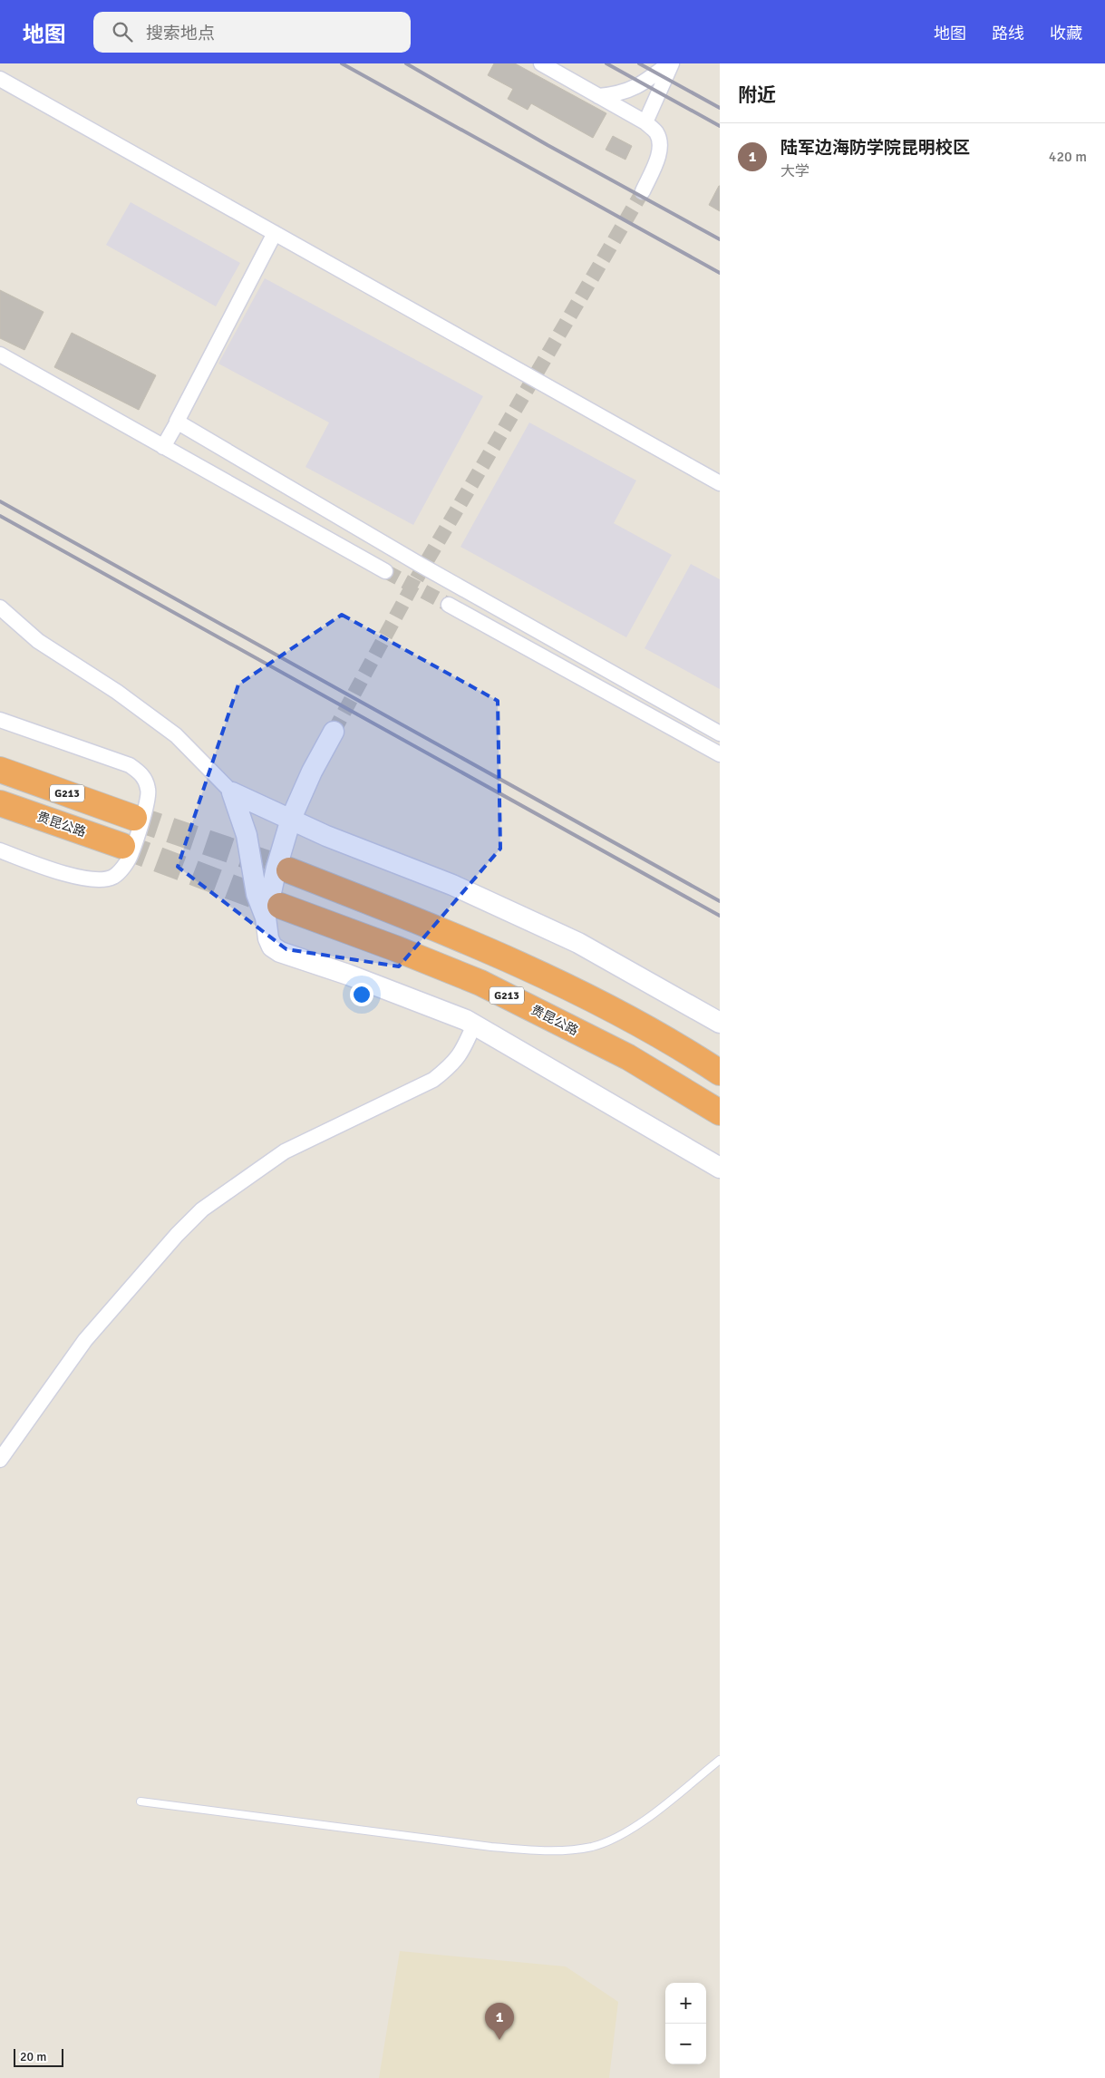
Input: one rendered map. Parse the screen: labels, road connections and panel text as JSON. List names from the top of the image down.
{
  "streets": {
    "highway": ["G213", "贵昆公路"]
  },
  "scale_bar": "20 m",
  "page": {
    "header": "地图",
    "search": "搜索地点",
    "nav": ["地图", "路线", "收藏"],
    "heading": "附近",
    "list": [
      {
        "mark": "1",
        "name": "陆军边海防学院昆明校区",
        "note": "大学",
        "value": "420 m"
      }
    ],
    "map_buttons": ["+", "−"],
    "pins": "1",
    "scale": "20 m"
  }
}
